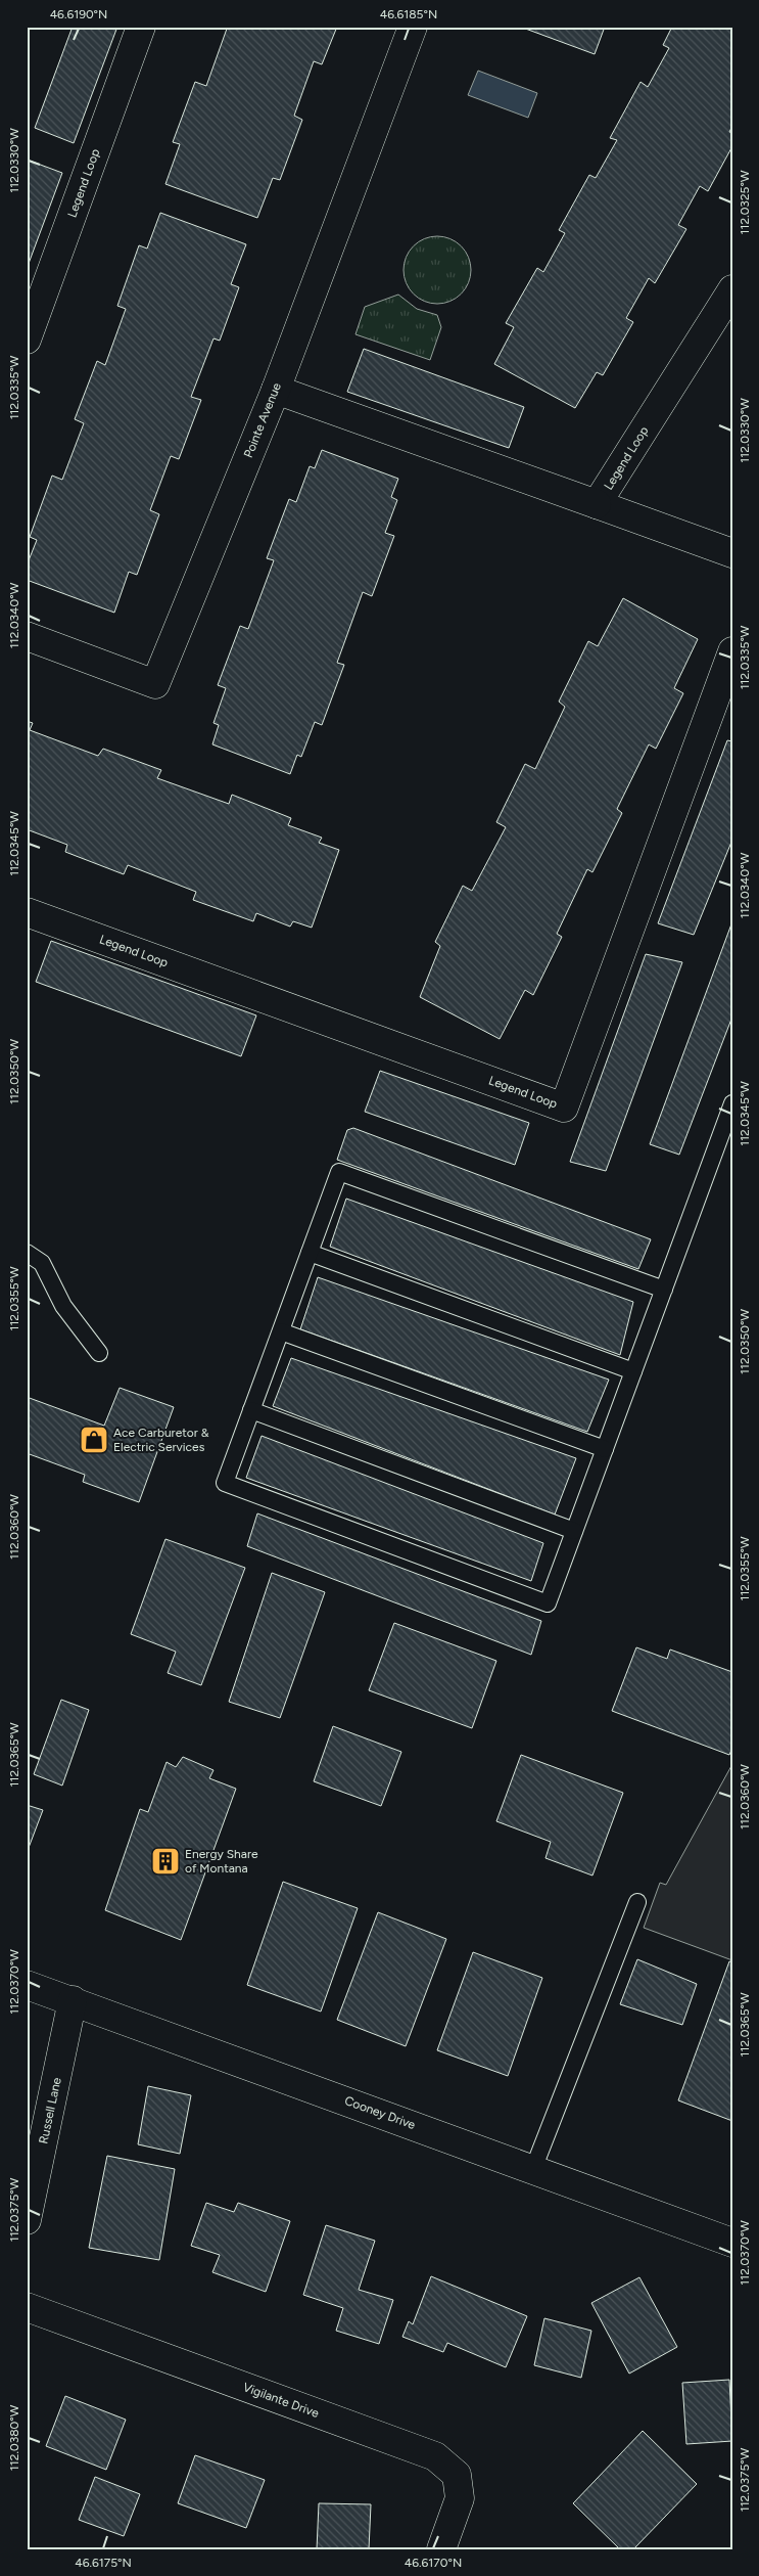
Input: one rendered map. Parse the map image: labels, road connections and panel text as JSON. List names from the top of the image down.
{
  "streets": {
    "street": [
      "Legend Loop",
      "Pointe Avenue",
      "Russell Lane",
      "Cooney Drive",
      "Vigilante Drive"
    ]
  },
  "crossings": [
    ["Russell Lane", "Cooney Drive"]
  ],
  "places": {
    "shop": ["Ace Carburetor & Electric Services"],
    "building": ["Energy Share of Montana"]
  },
  "coordinates": [
    "46.6190°N",
    "46.6185°N",
    "112.0330°W",
    "112.0325°W",
    "112.0335°W",
    "112.0340°W",
    "112.0345°W",
    "112.0350°W",
    "112.0355°W",
    "112.0360°W",
    "112.0365°W",
    "112.0370°W",
    "112.0375°W",
    "112.0380°W",
    "46.6175°N",
    "46.6170°N"
  ]
}
